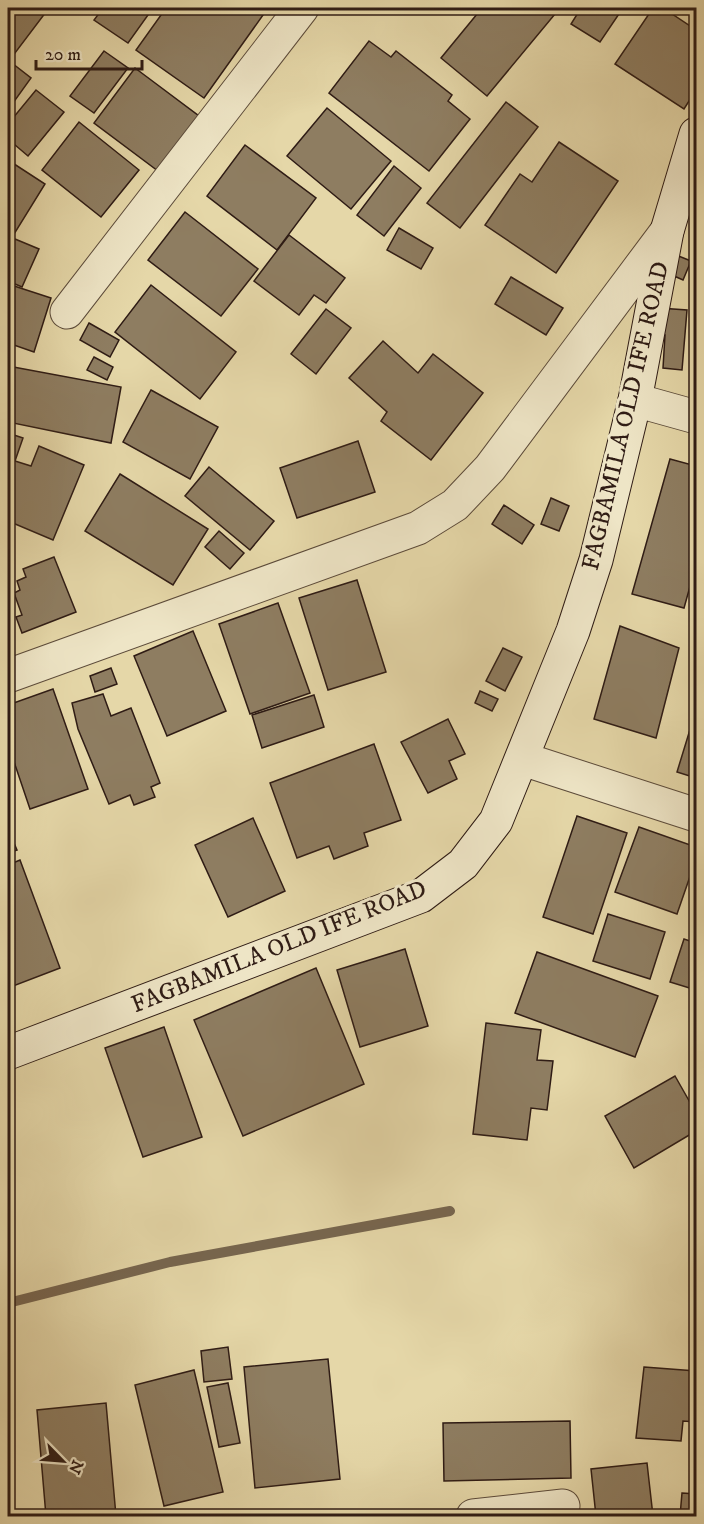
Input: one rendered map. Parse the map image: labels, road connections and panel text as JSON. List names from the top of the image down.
{
  "streets": {
    "street": ["FAGBAMILA OLD IFE ROAD"]
  },
  "scale_bar": "20 m",
  "north": "bottom right"
}
